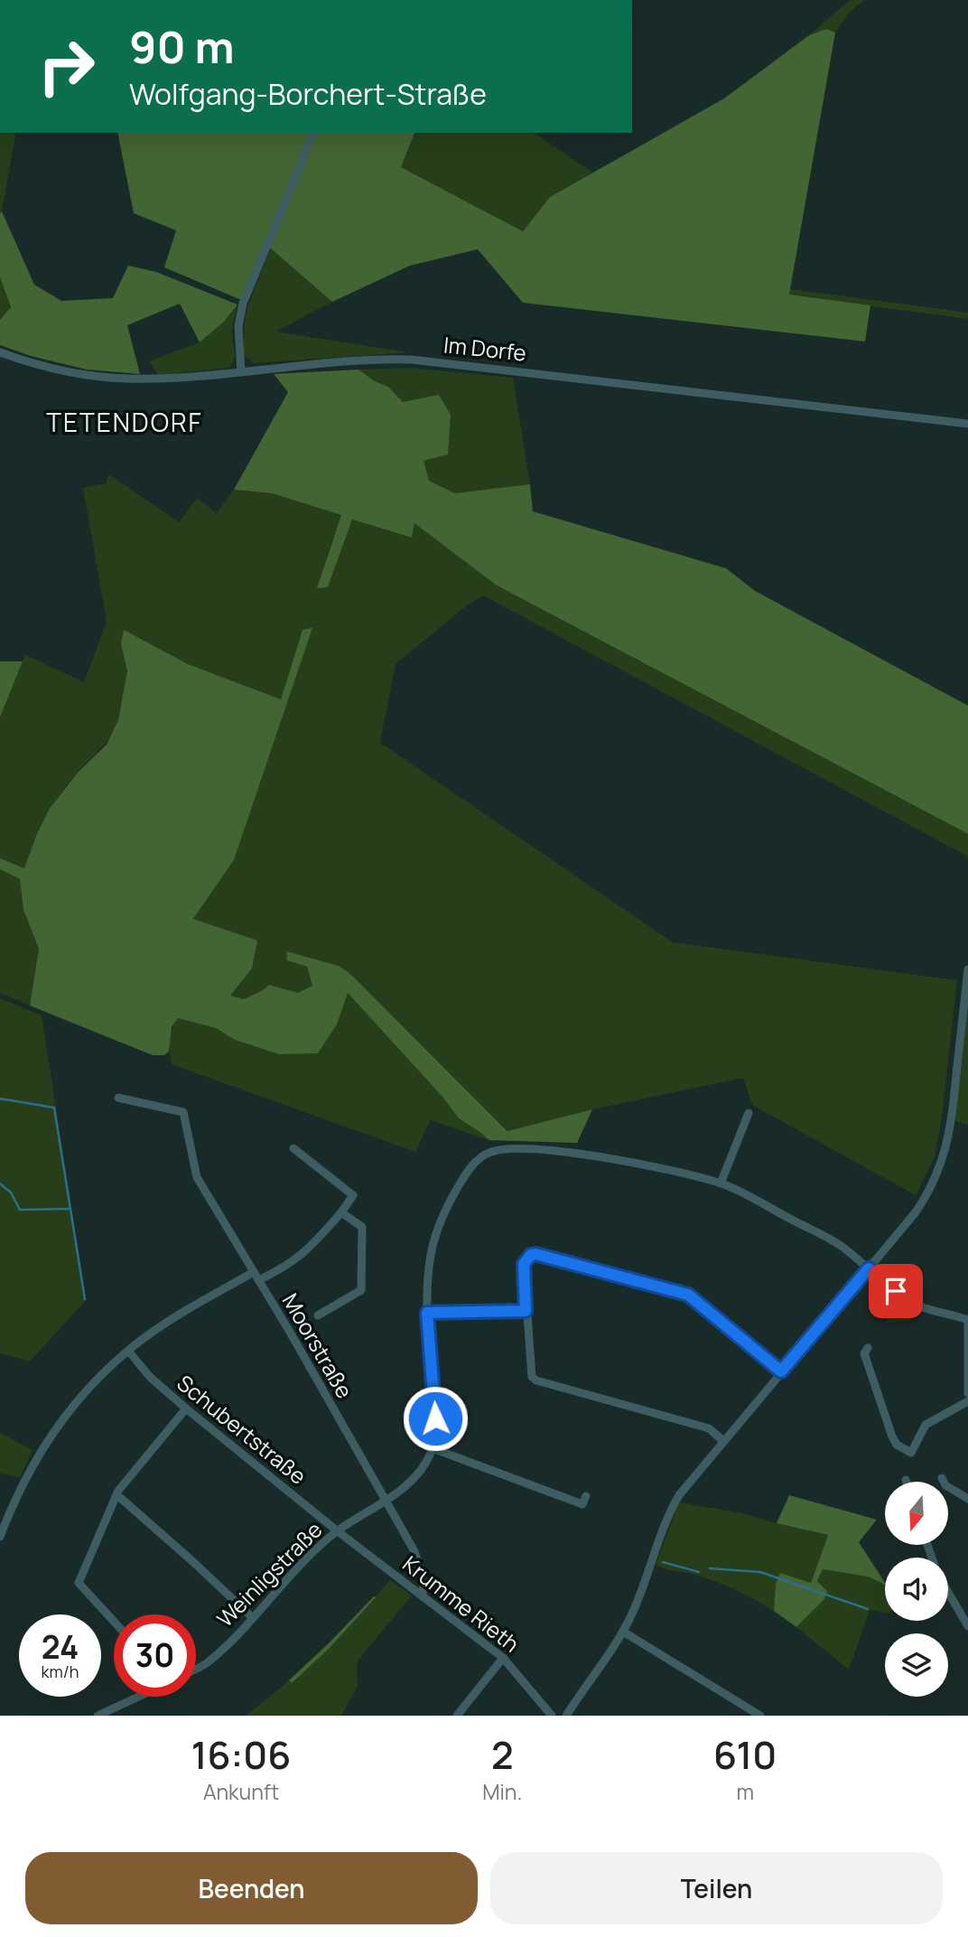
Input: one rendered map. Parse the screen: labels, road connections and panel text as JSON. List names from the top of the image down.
{
  "streets": {
    "street": [
      "Im Dorfe",
      "Moorstraße",
      "Schubertstraße",
      "Weinligstraße",
      "Krumme Rieth"
    ]
  },
  "crossings": [
    ["Moorstraße", "Weinligstraße"],
    ["Moorstraße", "Krumme Rieth"],
    ["Schubertstraße", "Weinligstraße"],
    ["Schubertstraße", "Krumme Rieth"],
    ["Weinligstraße", "Krumme Rieth"]
  ],
  "districts": ["TETENDORF"],
  "north": "bottom",
  "page": {
    "turn": ["90 m", "Wolfgang-Borchert-Straße"],
    "speed": "24 km/h",
    "limit": "30",
    "eta": [
      "16:06",
      "Ankunft",
      "2",
      "Min.",
      "610",
      "m"
    ],
    "buttons": ["Beenden", "Teilen"]
  }
}
